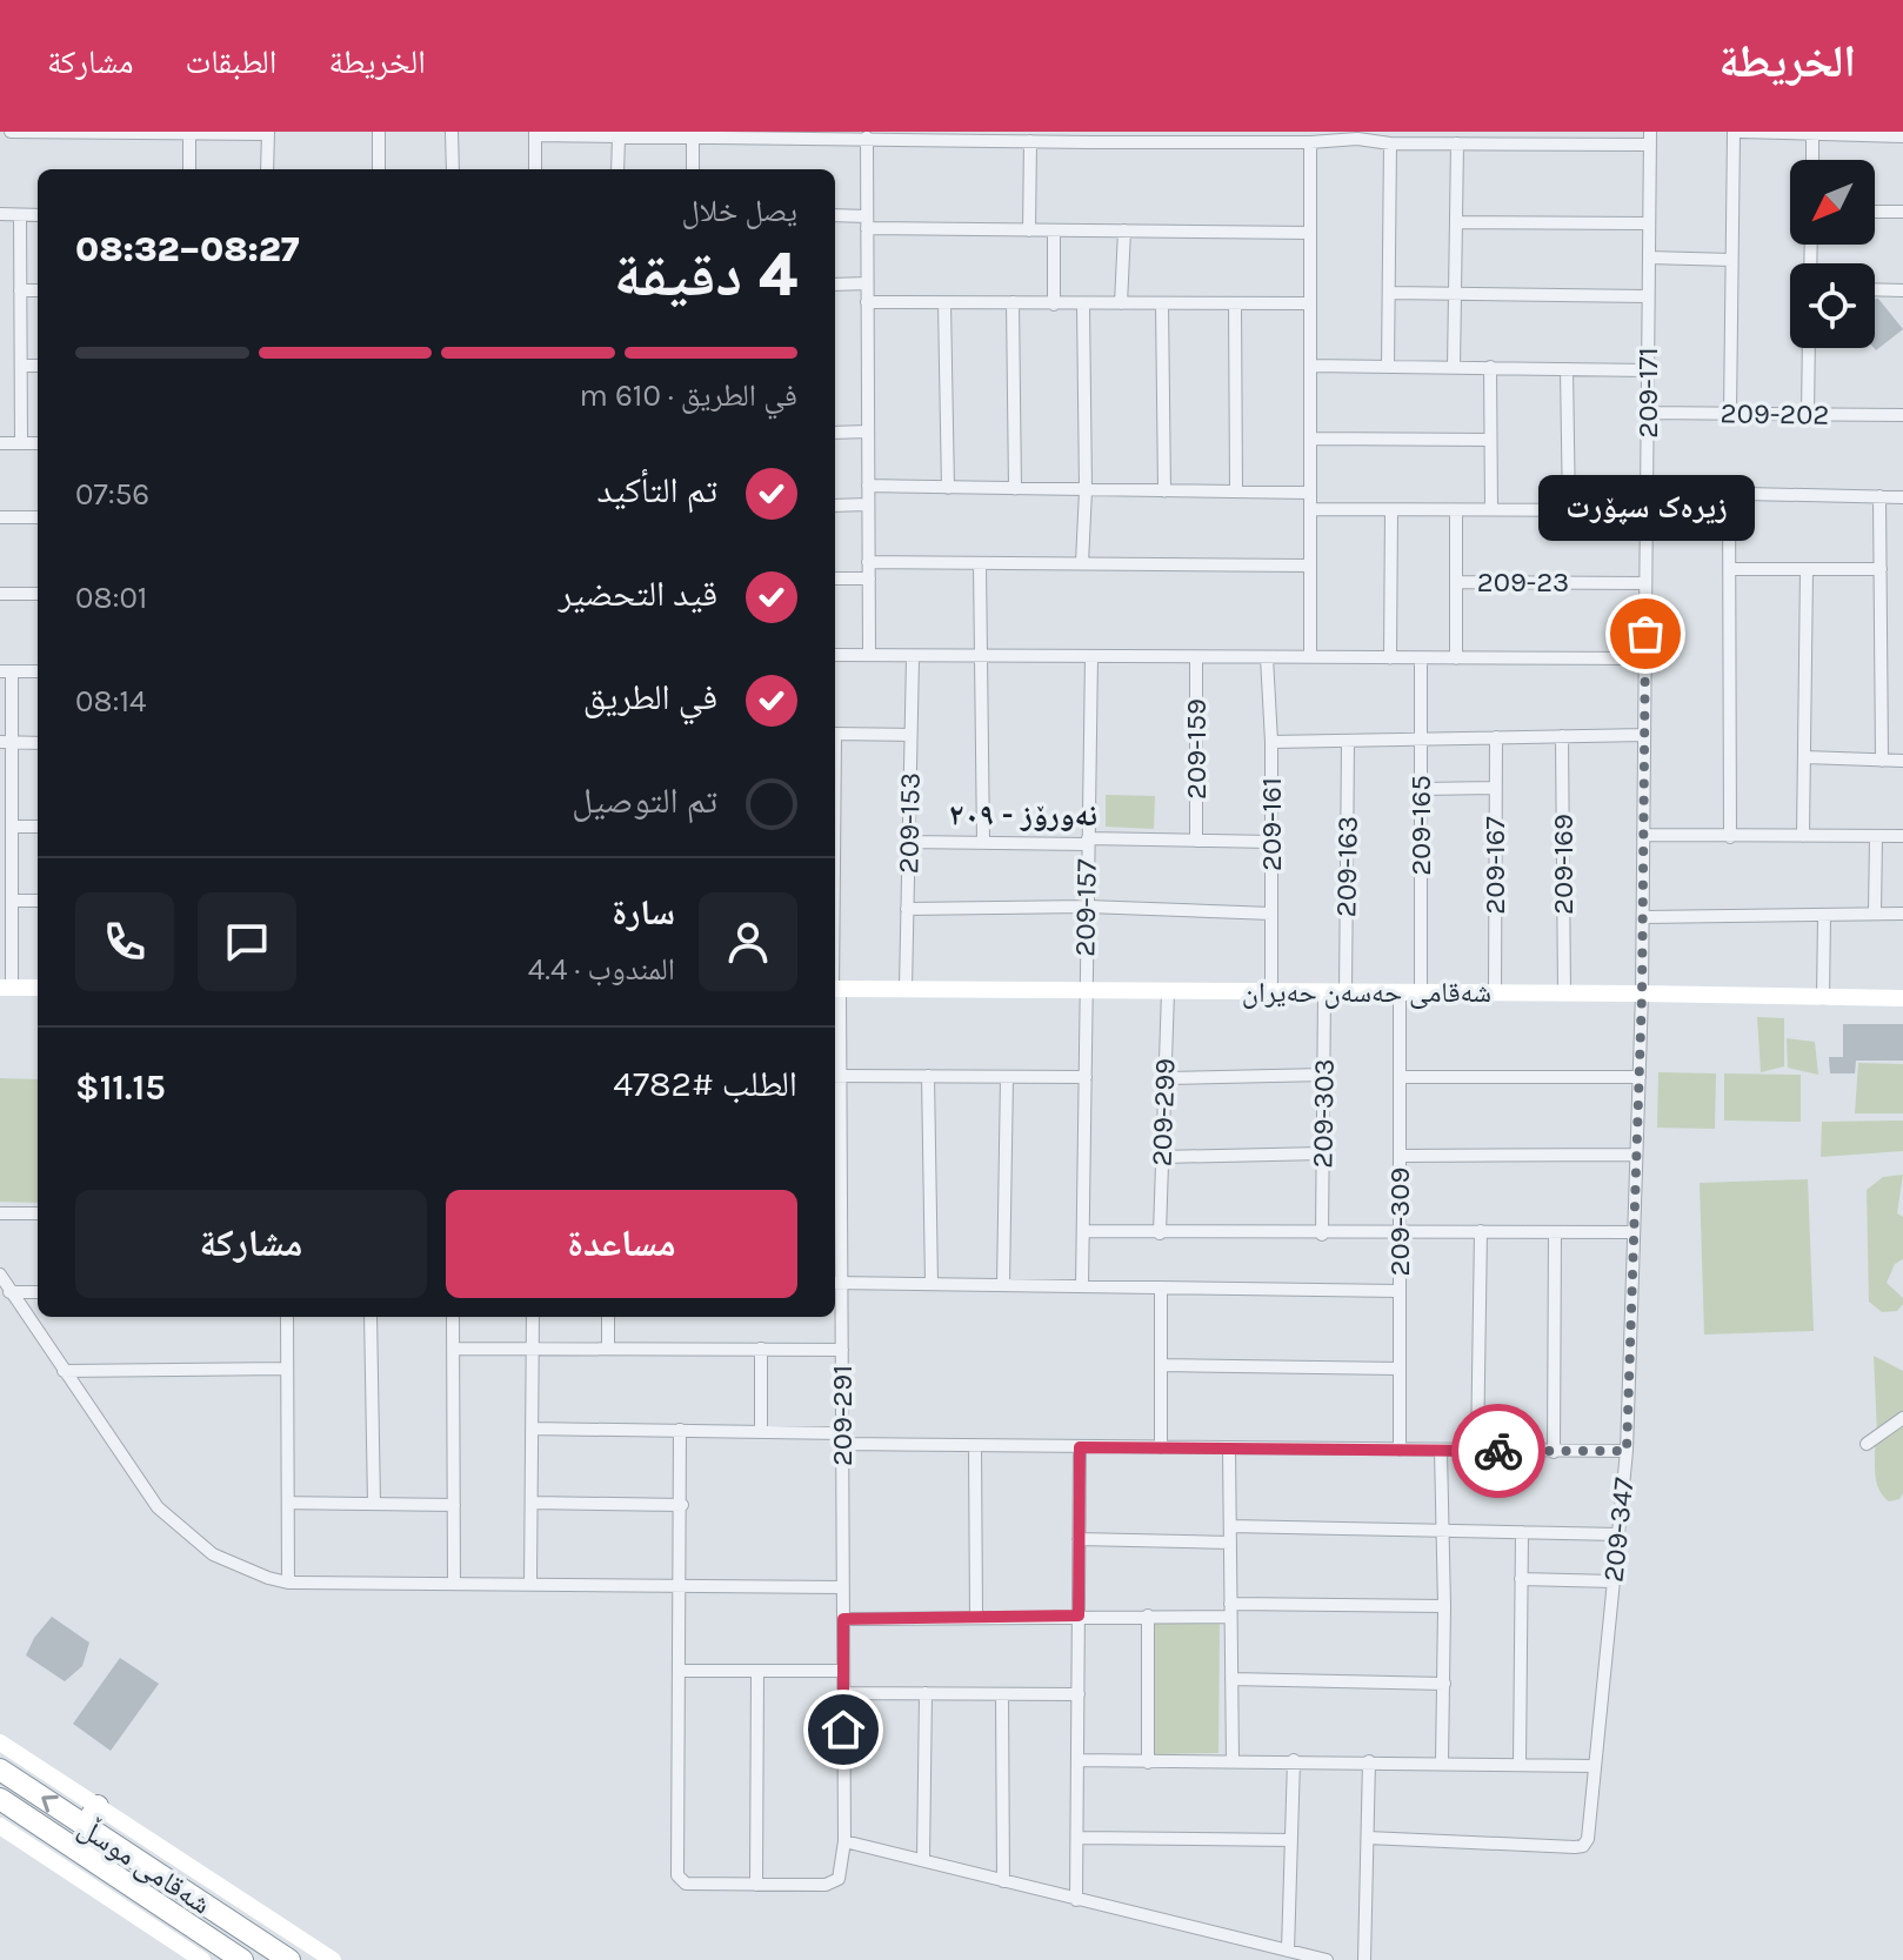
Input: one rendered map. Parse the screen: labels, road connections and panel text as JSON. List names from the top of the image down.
{
  "streets": {
    "highway": ["شەقامی موسڵ"],
    "street": [
      "209-171",
      "209-202",
      "209-23",
      "209-159",
      "209-153",
      "209-161",
      "209-165",
      "209-169",
      "209-167",
      "209-163",
      "209-157",
      "شەقامی حەسەن حەیران",
      "209-299",
      "209-303",
      "209-309",
      "209-291",
      "209-347"
    ]
  },
  "crossings": [
    ["209-171", "209-202"],
    ["209-171", "209-23"],
    ["209-171", "شەقامی حەسەن حەیران"],
    ["209-171", "209-347"],
    ["209-153", "شەقامی حەسەن حەیران"],
    ["209-161", "شەقامی حەسەن حەیران"],
    ["209-165", "شەقامی حەسەن حەیران"],
    ["209-169", "شەقامی حەسەن حەیران"],
    ["209-167", "شەقامی حەسەن حەیران"],
    ["209-163", "شەقامی حەسەن حەیران"],
    ["209-157", "شەقامی حەسەن حەیران"],
    ["شەقامی حەسەن حەیران", "209-299"],
    ["شەقامی حەسەن حەیران", "209-303"],
    ["شەقامی حەسەن حەیران", "209-309"],
    ["شەقامی حەسەن حەیران", "209-347"]
  ],
  "districts": ["نەورۆز - ٢٠٩"],
  "places": ["زیرەک سپۆرت"],
  "north": "bottom left",
  "page": {
    "header": "الخريطة",
    "nav": ["الخريطة", "الطبقات", "مشاركة"],
    "heading": ["4 دقيقة", "يصل خلال", "08:27–08:32"],
    "panel": [
      "سارة",
      "المندوب · 4.4",
      "الطلب #4782",
      "$11.15"
    ],
    "bar": "في الطريق · 610 m",
    "list": [
      ["تم التأكيد", "07:56"],
      ["قيد التحضير", "08:01"],
      ["في الطريق", "08:14"],
      "تم التوصيل"
    ],
    "bubble": "زیرەک سپۆرت",
    "buttons": ["مساعدة", "مشاركة"]
  }
}
